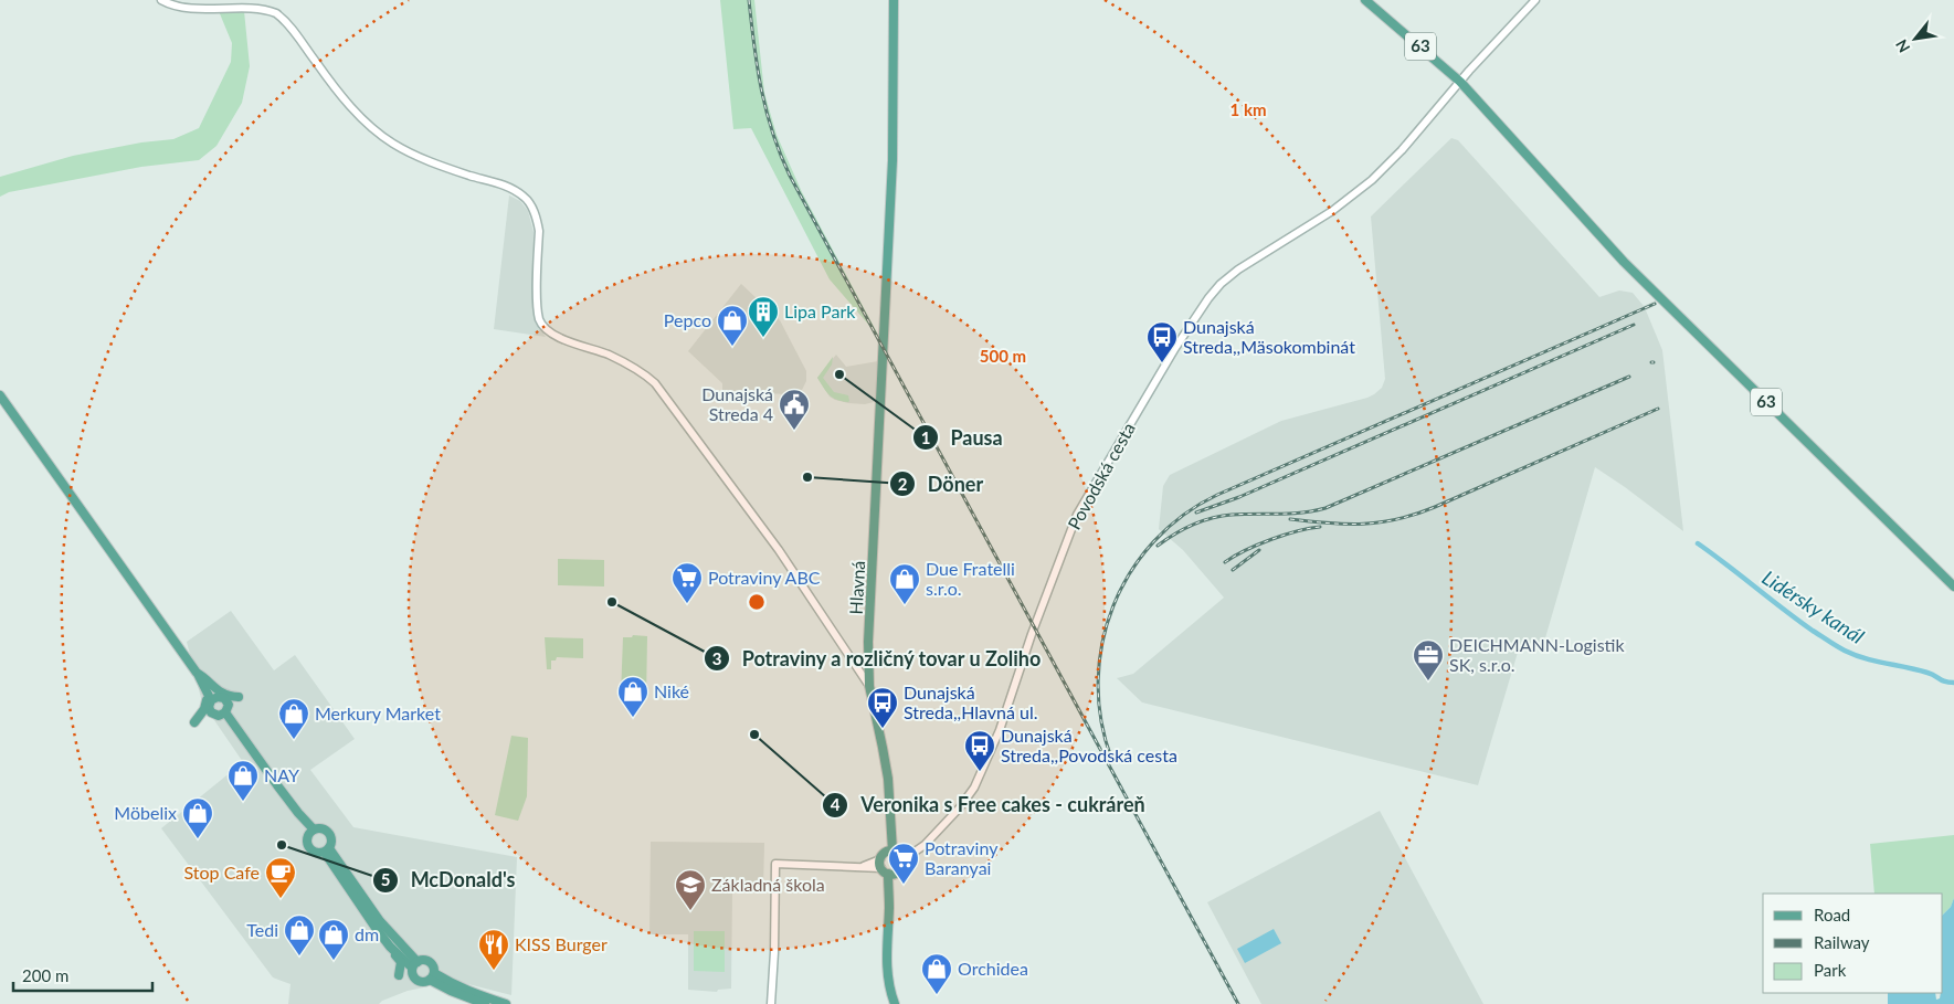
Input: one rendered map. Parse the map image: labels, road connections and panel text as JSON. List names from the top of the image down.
{
  "streets": {
    "main road": ["63", "Hlavná"],
    "street": ["Povodská cesta"]
  },
  "crossings": [
    ["63", "Povodská cesta"],
    ["Povodská cesta", "Hlavná"]
  ],
  "water": ["Lidérsky kanál"],
  "places": {
    "building": ["Lipa Park"],
    "shop": [
      "Pepco",
      "Due Fratelli s.r.o.",
      "Niké",
      "Merkury Market",
      "NAY",
      "Möbelix",
      "Tedi",
      "dm",
      "Orchidea"
    ],
    "bus stop": ["Dunajská Streda,,Mäsokombinát", "Dunajská Streda,,Hlavná ul.", "Dunajská Streda,,Povodská cesta"],
    "other": [
      "Pausa",
      "Döner",
      "Potraviny a rozličný tovar u Zoliho",
      "Veronika s Free cakes - cukráreň",
      "McDonald's"
    ],
    "public building": ["Dunajská Streda 4"],
    "supermarket": ["Potraviny ABC", "Potraviny Baranyai"],
    "office": ["DEICHMANN-Logistik SK, s.r.o."],
    "cafe": ["Stop Cafe"],
    "school or university": ["Základná škola"],
    "restaurant": ["KISS Burger"]
  },
  "legend": ["Road", "Railway", "Park"],
  "scale_bar": "200 m",
  "north": "bottom left",
  "rings": ["1 km", "500 m"]
}
